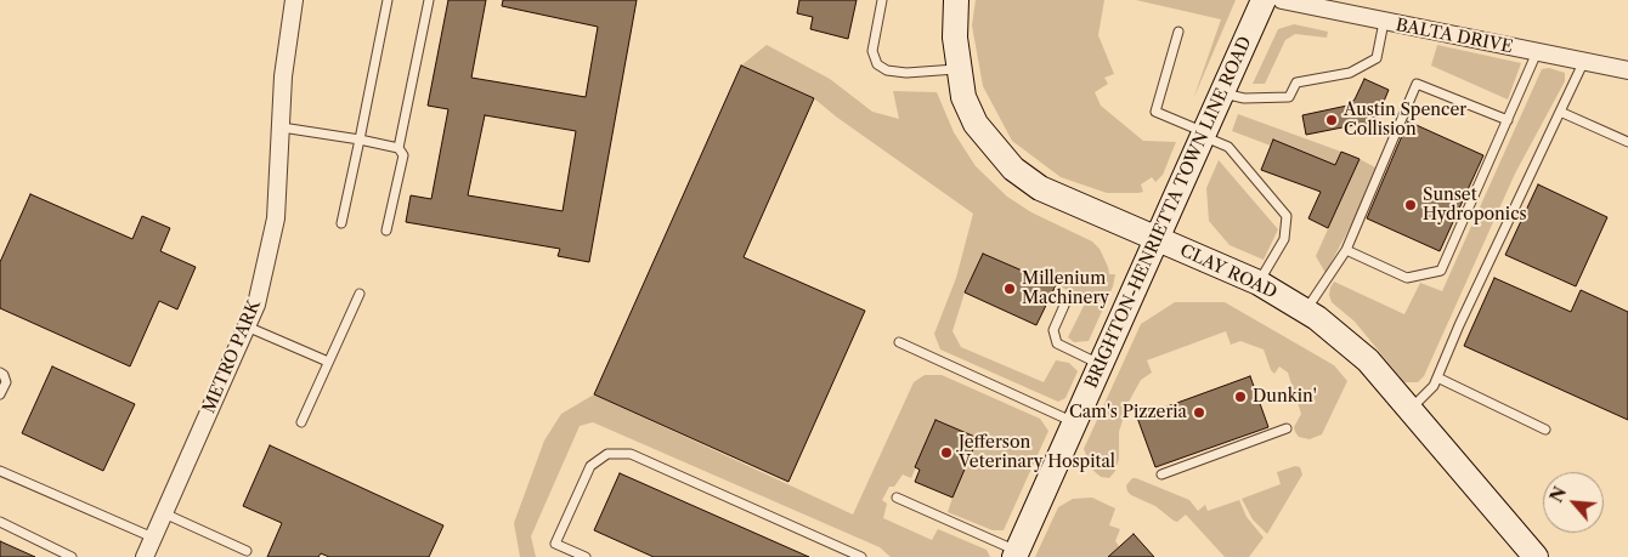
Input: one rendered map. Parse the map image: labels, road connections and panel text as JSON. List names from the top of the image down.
{
  "streets": {
    "street": [
      "BALTA DRIVE",
      "BRIGHTON-HENRIETTA TOWN LINE ROAD",
      "CLAY ROAD",
      "METRO PARK"
    ]
  },
  "crossings": [
    ["BRIGHTON-HENRIETTA TOWN LINE ROAD", "CLAY ROAD"]
  ],
  "places": [
    "Austin Spencer Collision",
    "Sunset Hydroponics",
    "Millenium Machinery",
    "Dunkin'",
    "Cam's Pizzeria",
    "Jefferson Veterinary Hospital"
  ],
  "north": "top left"
}
